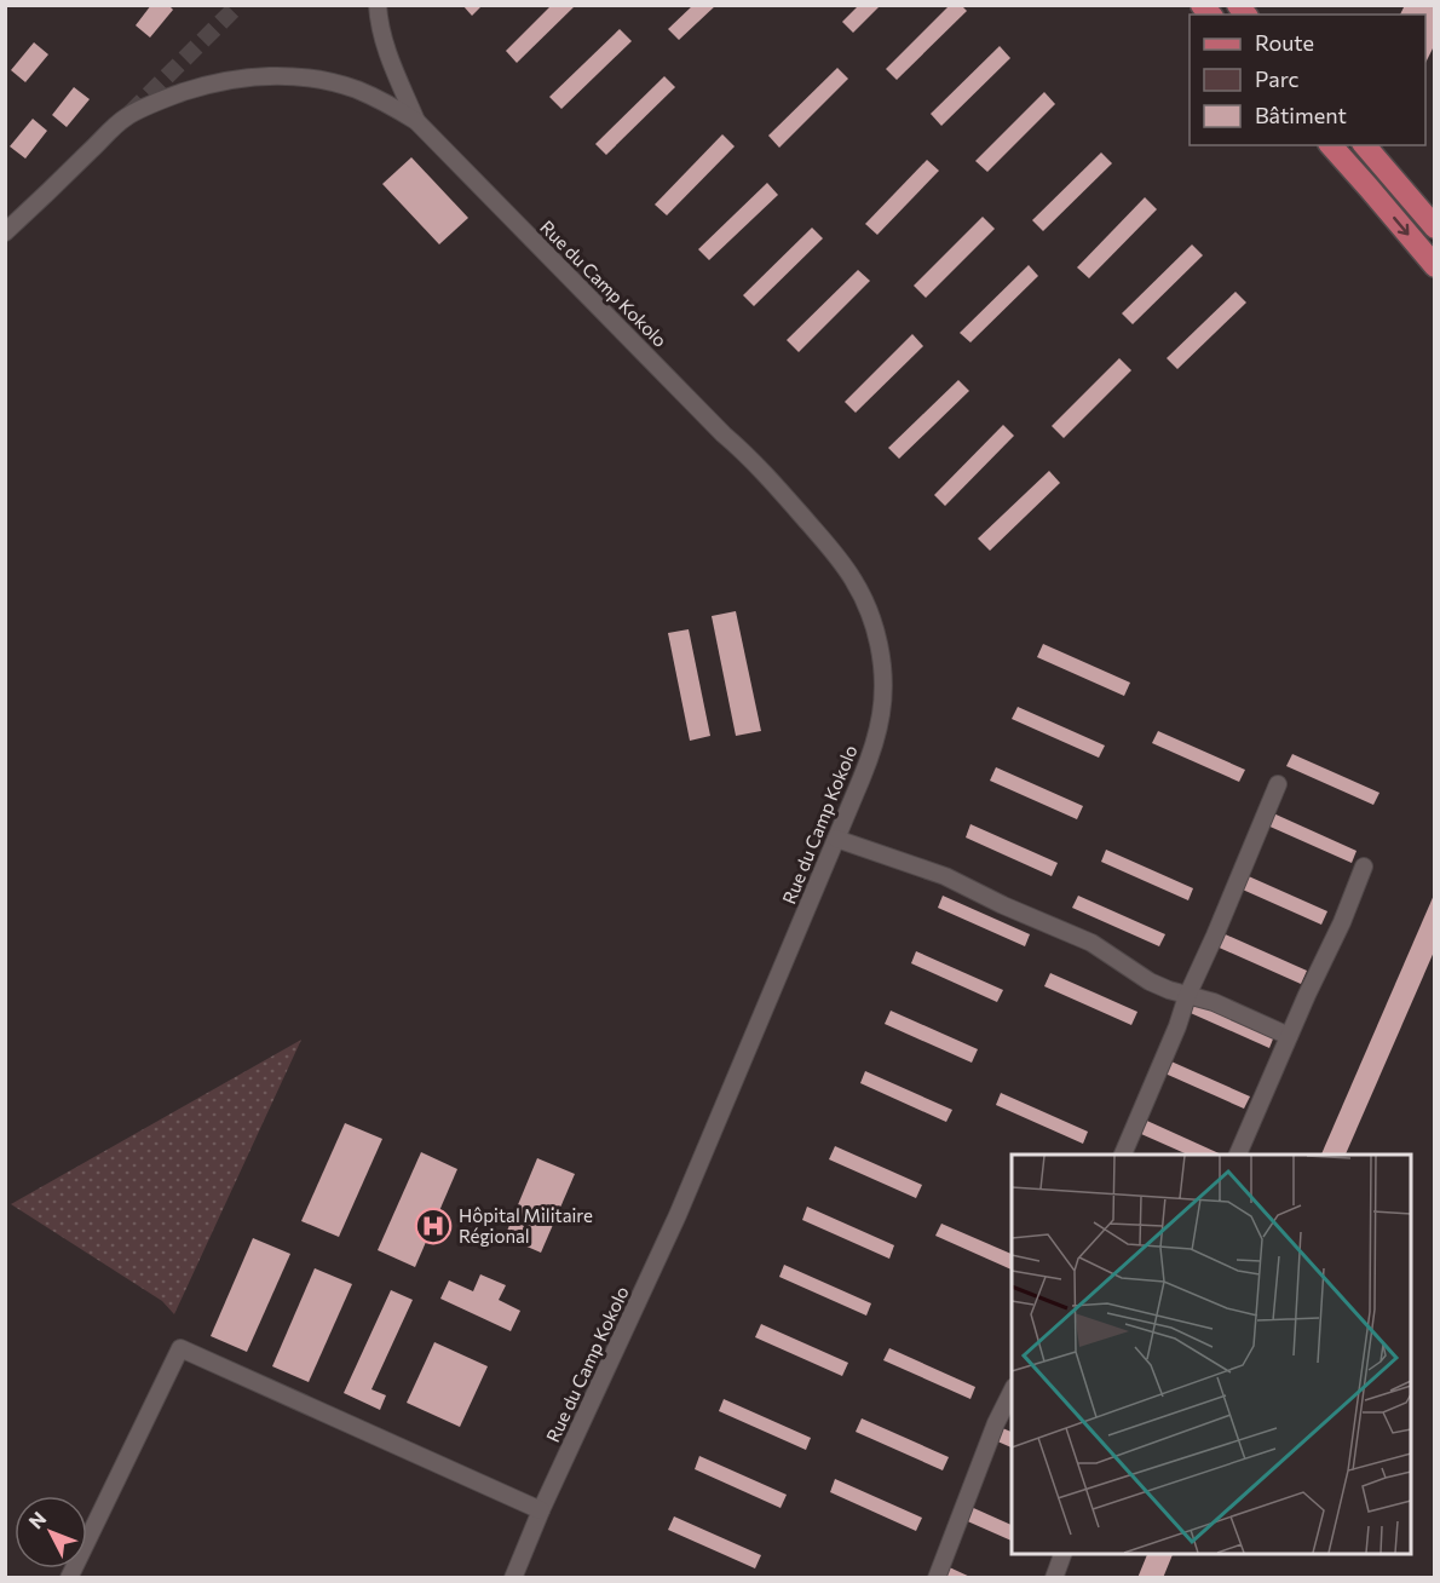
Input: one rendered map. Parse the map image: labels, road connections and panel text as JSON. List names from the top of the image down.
{
  "streets": {
    "street": ["Rue du Camp Kokolo"]
  },
  "places": {
    "hospital": ["Hôpital Militaire Régional"]
  },
  "legend": ["Route", "Parc", "Bâtiment"],
  "north": "top left"
}
